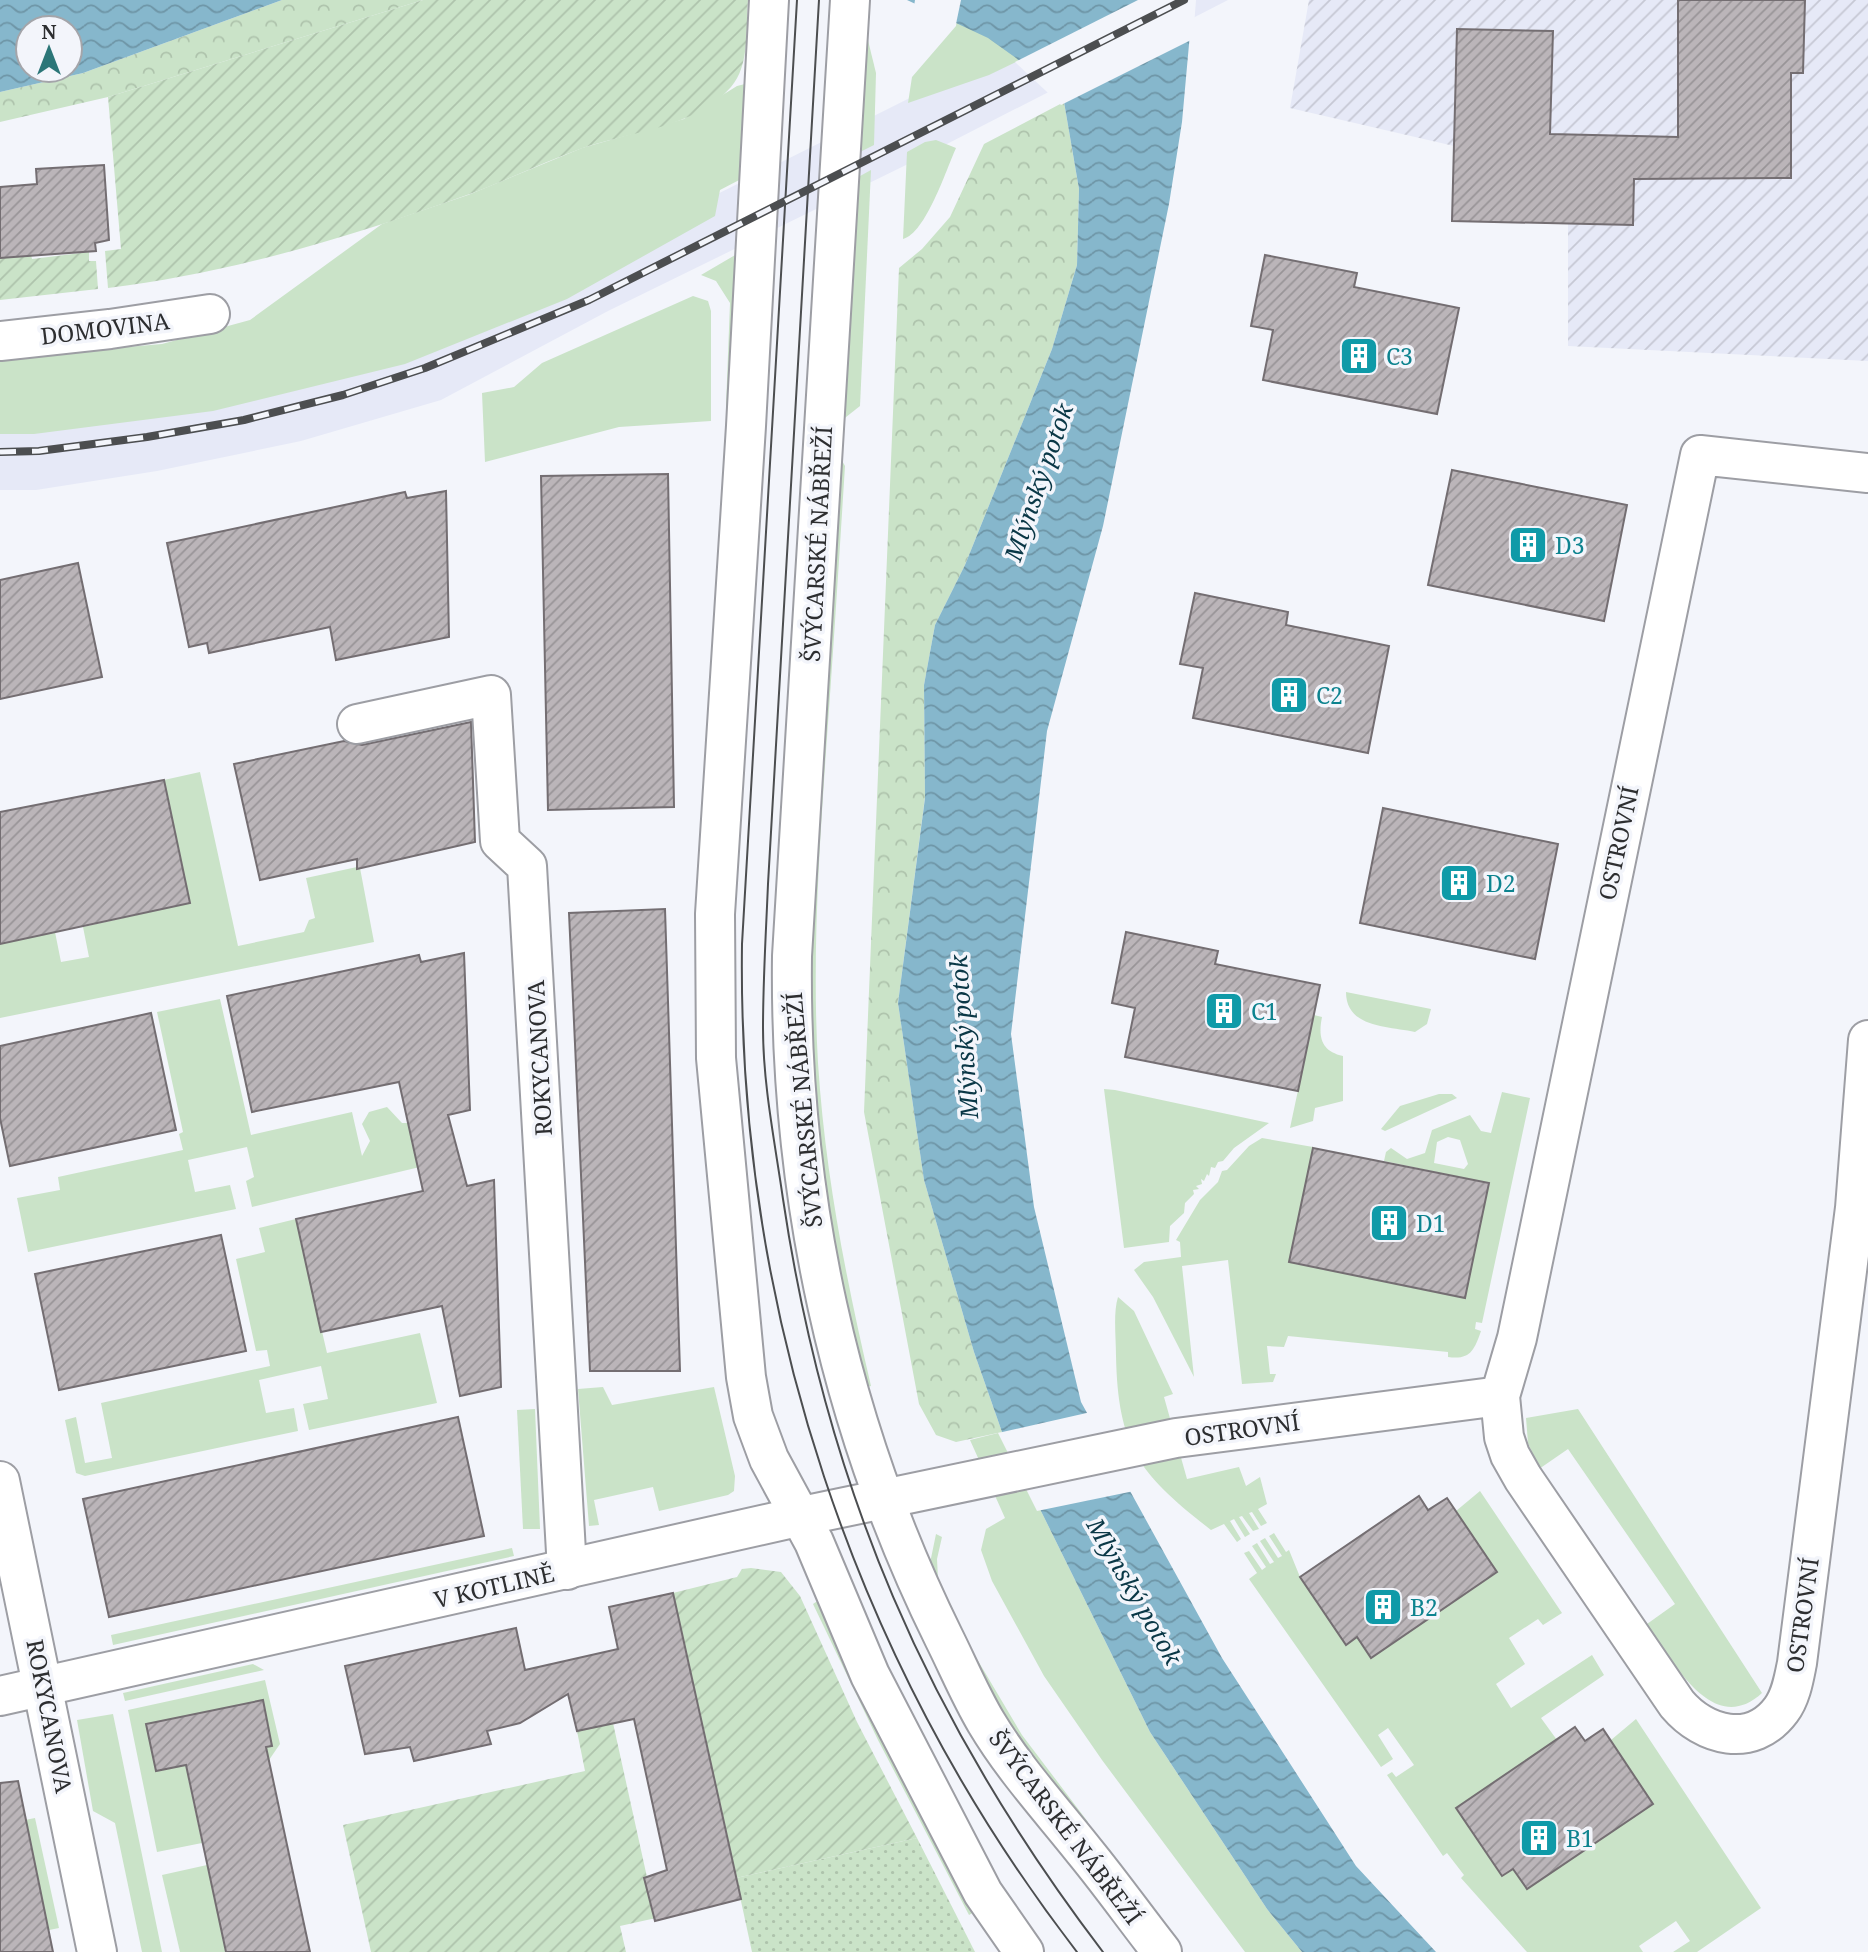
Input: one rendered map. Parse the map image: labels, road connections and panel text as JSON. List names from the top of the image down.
{
  "streets": {
    "street": [
      "DOMOVINA",
      "ŠVÝCARSKÉ NÁBŘEŽÍ",
      "OSTROVNÍ",
      "ROKYCANOVA",
      "V KOTLINĚ"
    ]
  },
  "crossings": [
    ["ŠVÝCARSKÉ NÁBŘEŽÍ", "V KOTLINĚ"],
    ["OSTROVNÍ", "V KOTLINĚ"],
    ["ROKYCANOVA", "V KOTLINĚ"]
  ],
  "water": ["Mlýnský potok"],
  "places": {
    "building": [
      "C3",
      "D3",
      "C2",
      "D2",
      "C1",
      "D1",
      "B2",
      "B1"
    ]
  },
  "north": "top"
}
